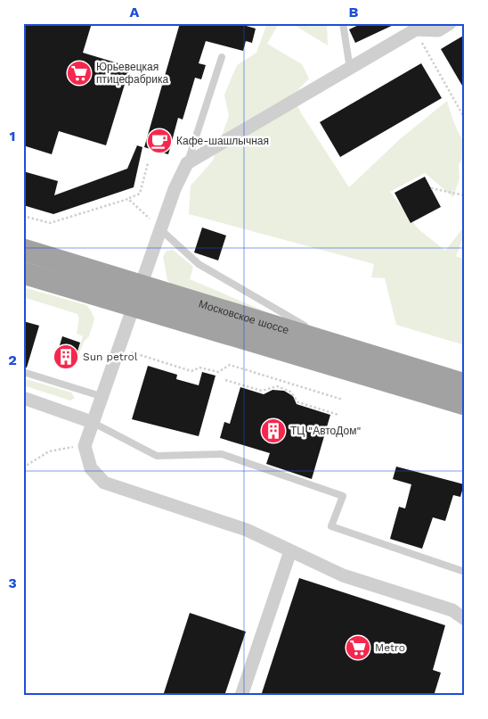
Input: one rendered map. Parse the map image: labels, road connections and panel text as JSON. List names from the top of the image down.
{
  "streets": {
    "highway": ["Московское шоссе"]
  },
  "places": {
    "supermarket": ["Юрьевецкая птицефабрика", "Metro"],
    "cafe": ["Кафе-шашлычная"],
    "building": ["Sun petrol", "ТЦ \"АвтоДом\""]
  },
  "grid": {
    "columns": ["A", "B"],
    "rows": ["1", "2", "3"]
  }
}
